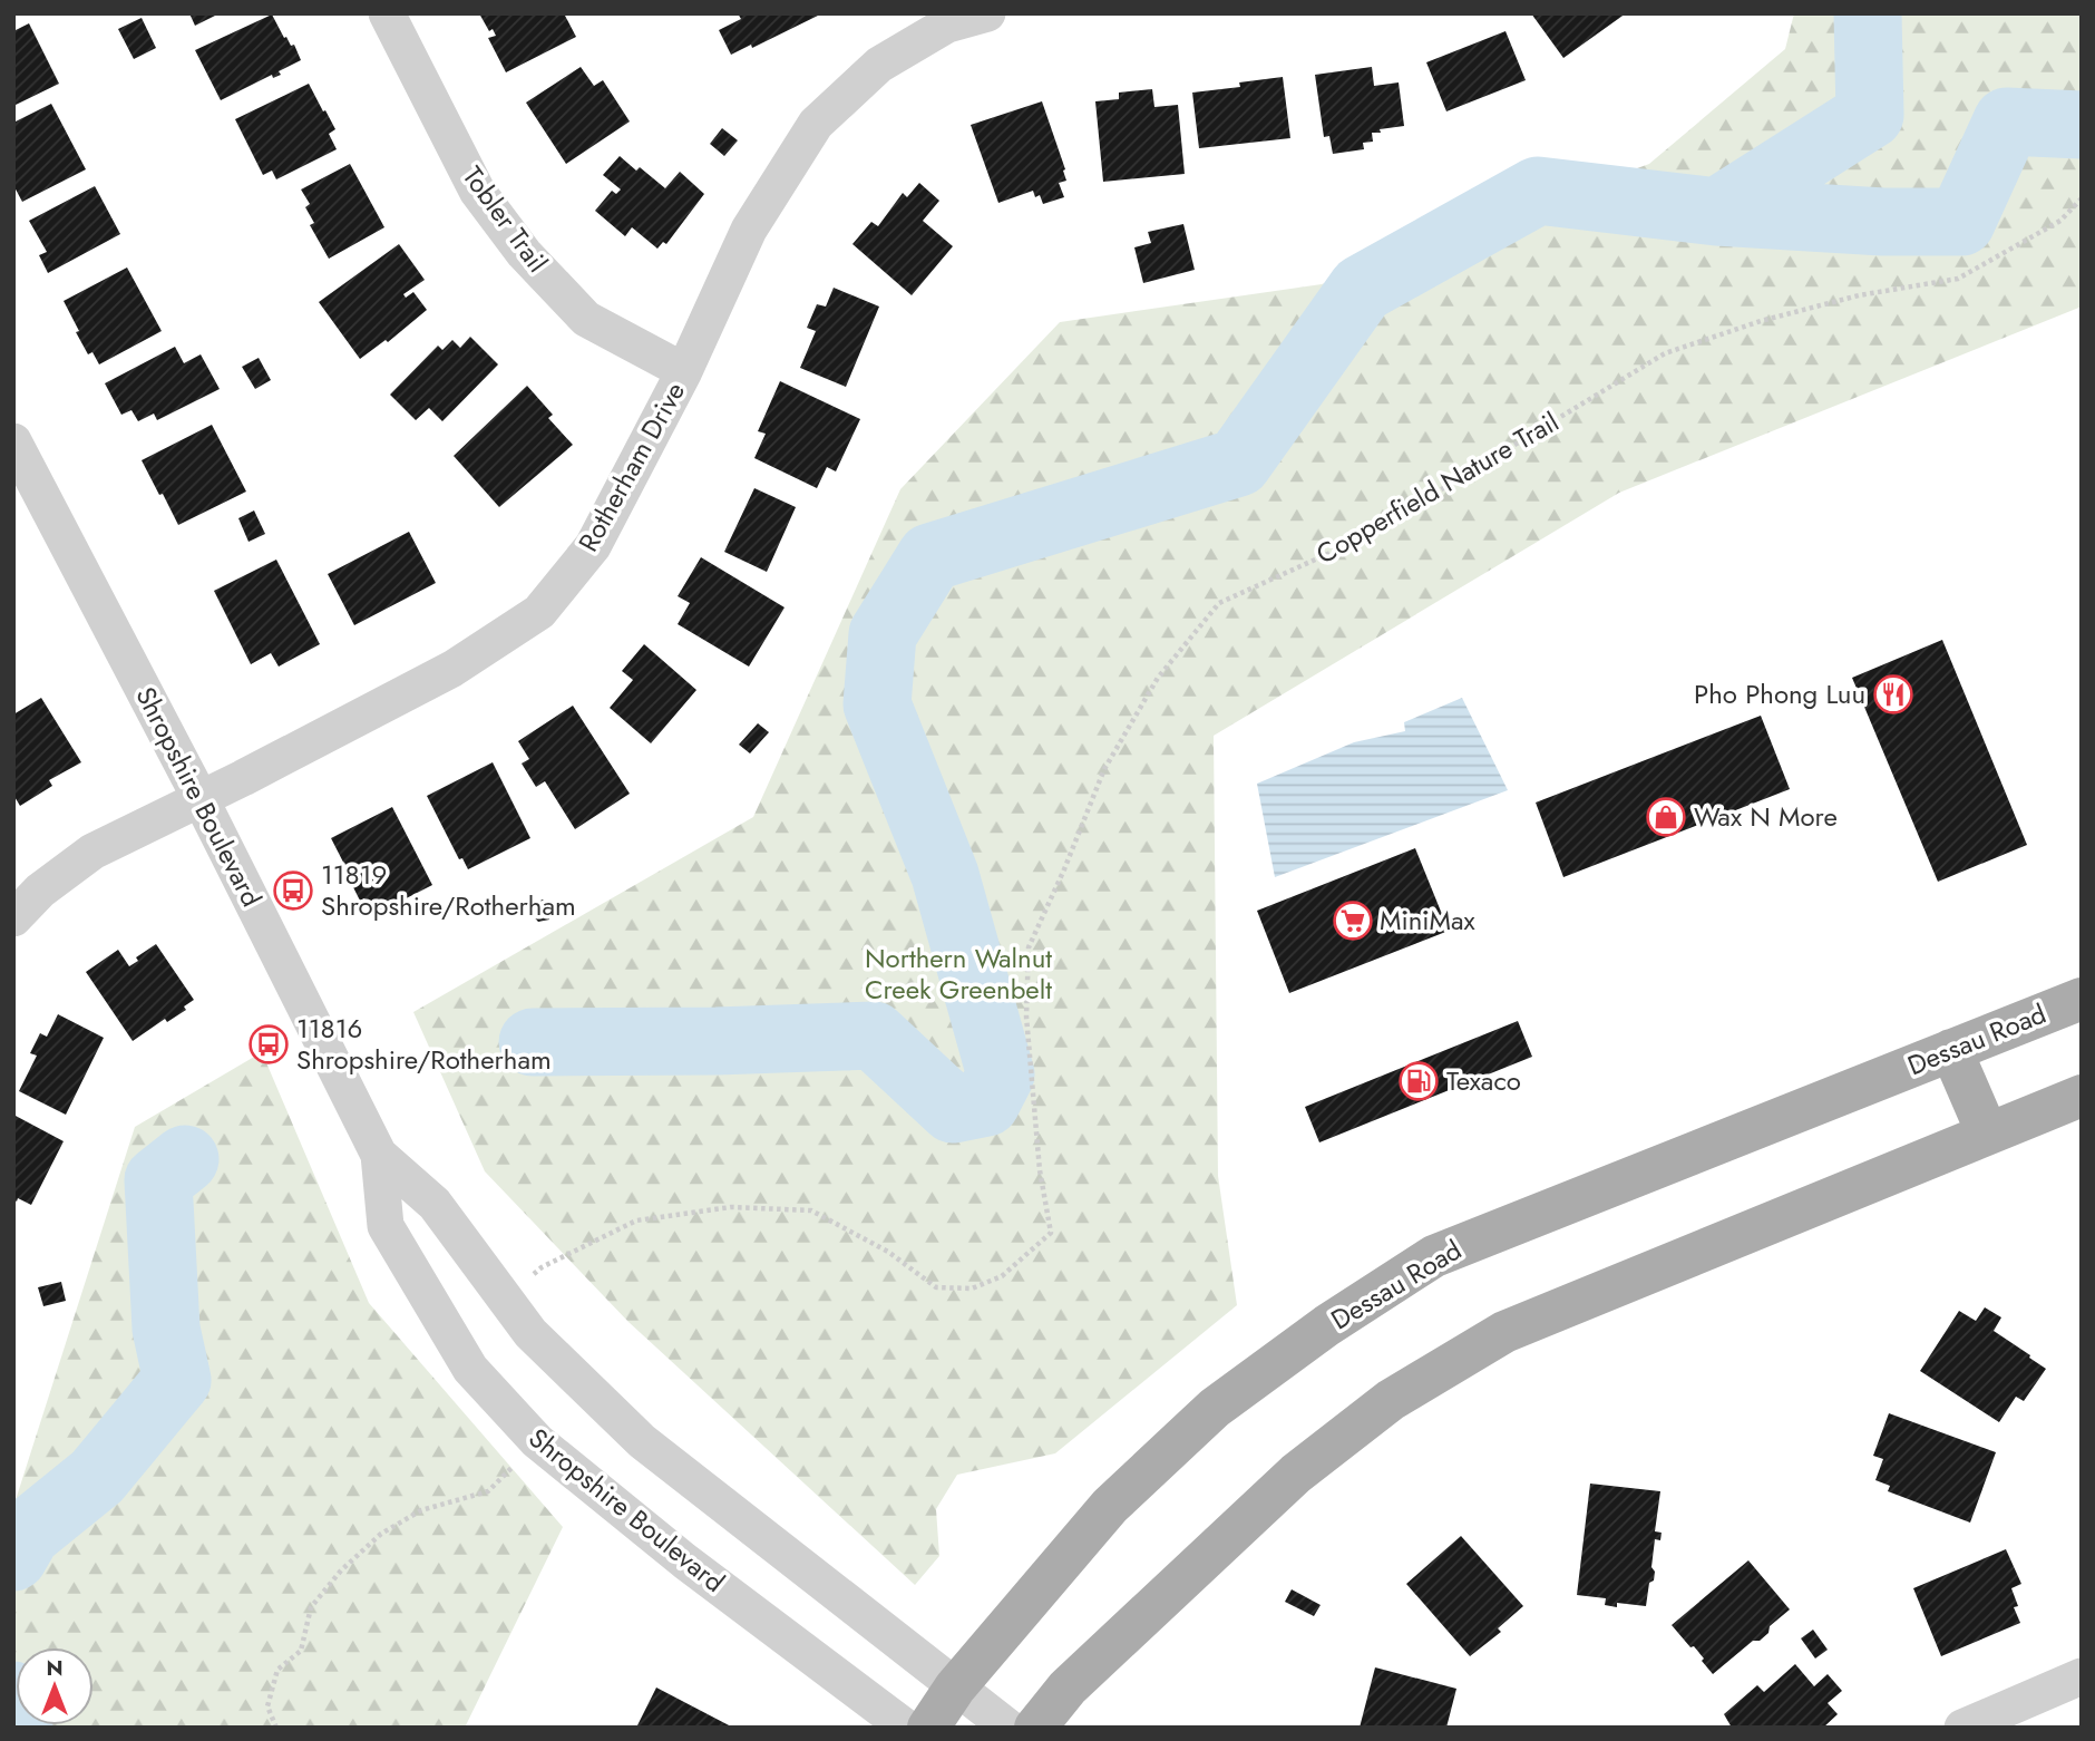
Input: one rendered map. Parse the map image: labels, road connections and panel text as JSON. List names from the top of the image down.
{
  "streets": {
    "main road": ["Dessau Road"],
    "street": ["Tobler Trail", "Rotherham Drive", "Shropshire Boulevard"],
    "path": ["Copperfield Nature Trail"]
  },
  "crossings": [
    ["Tobler Trail", "Rotherham Drive"],
    ["Rotherham Drive", "Shropshire Boulevard"],
    ["Shropshire Boulevard", "Dessau Road"]
  ],
  "parks": ["Northern Walnut Creek Greenbelt"],
  "places": {
    "restaurant": ["Pho Phong Luu"],
    "shop": ["Wax N More"],
    "bus stop": ["11819 Shropshire/Rotherham", "11816 Shropshire/Rotherham"],
    "supermarket": ["MiniMax"],
    "fuel station": ["Texaco"]
  },
  "north": "top"
}
